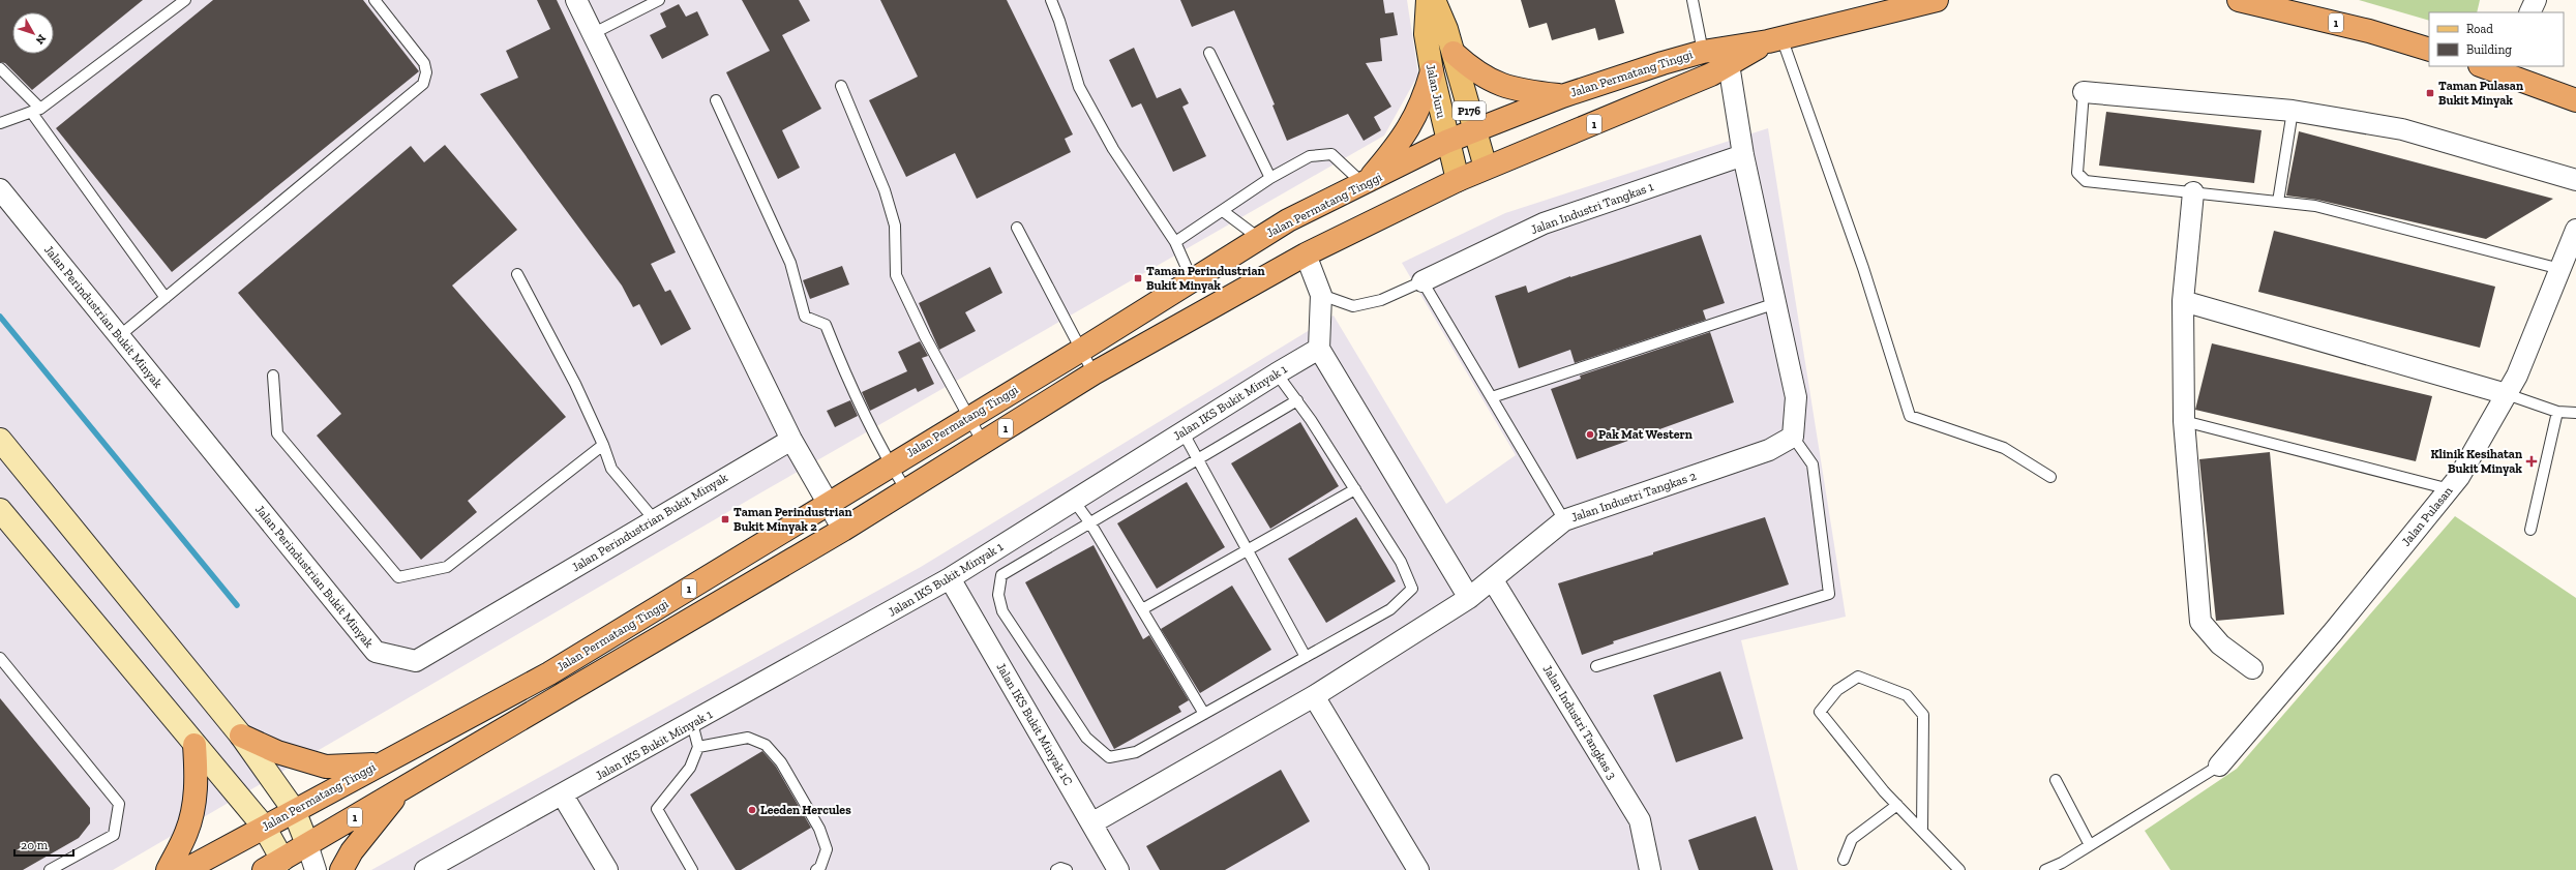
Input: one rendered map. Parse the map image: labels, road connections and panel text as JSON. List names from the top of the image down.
{
  "streets": {
    "highway": ["1", "Jalan Permatang Tinggi"],
    "main road": ["Jalan Juru", "P176"],
    "street": [
      "Jalan Industri Tangkas 1",
      "Jalan Perindustrian Bukit Minyak",
      "Jalan IKS Bukit Minyak 1",
      "Jalan Industri Tangkas 2",
      "Jalan Pulasan",
      "Jalan Industri Tangkas 3",
      "Jalan IKS Bukit Minyak 1C"
    ]
  },
  "crossings": [
    ["Jalan Permatang Tinggi", "Jalan Juru"],
    ["Jalan IKS Bukit Minyak 1", "Jalan IKS Bukit Minyak 1C"],
    ["Jalan Industri Tangkas 2", "Jalan Industri Tangkas 3"],
    ["Jalan Industri Tangkas 2", "Jalan IKS Bukit Minyak 1C"]
  ],
  "places": {
    "transit": ["Taman Pulasan Bukit Minyak", "Taman Perindustrian Bukit Minyak", "Taman Perindustrian Bukit Minyak 2"],
    "other": ["Pak Mat Western", "Leeden Hercules"],
    "health": ["Klinik Kesihatan Bukit Minyak"]
  },
  "legend": ["Road", "Building"],
  "scale_bar": "20 m",
  "north": "bottom right"
}
